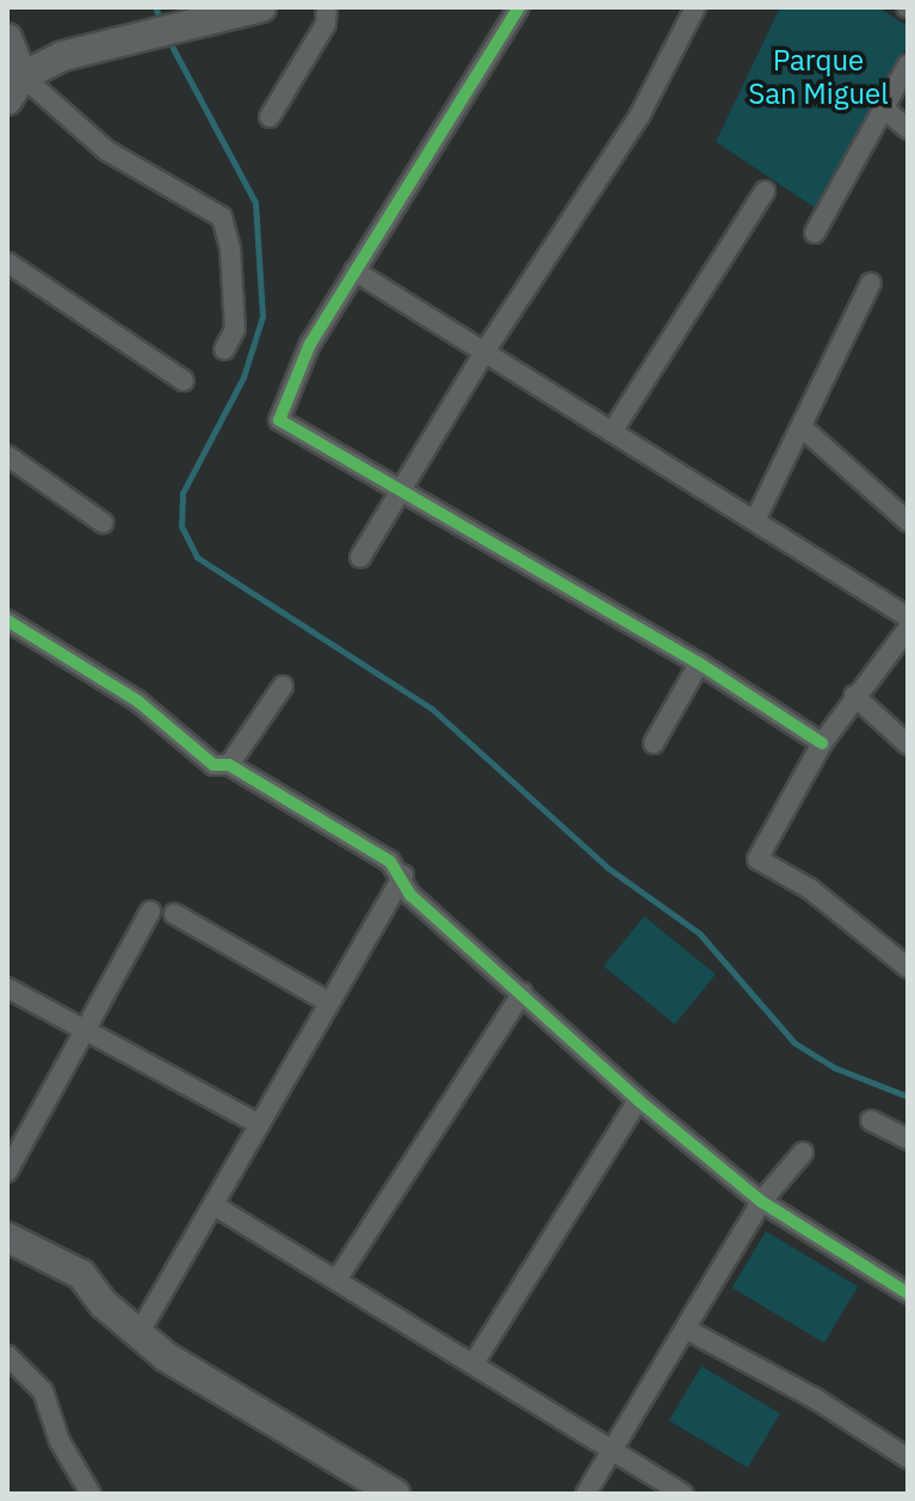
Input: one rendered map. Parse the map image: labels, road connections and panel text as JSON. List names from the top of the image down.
{
  "parks": ["Parque San Miguel"]
}
